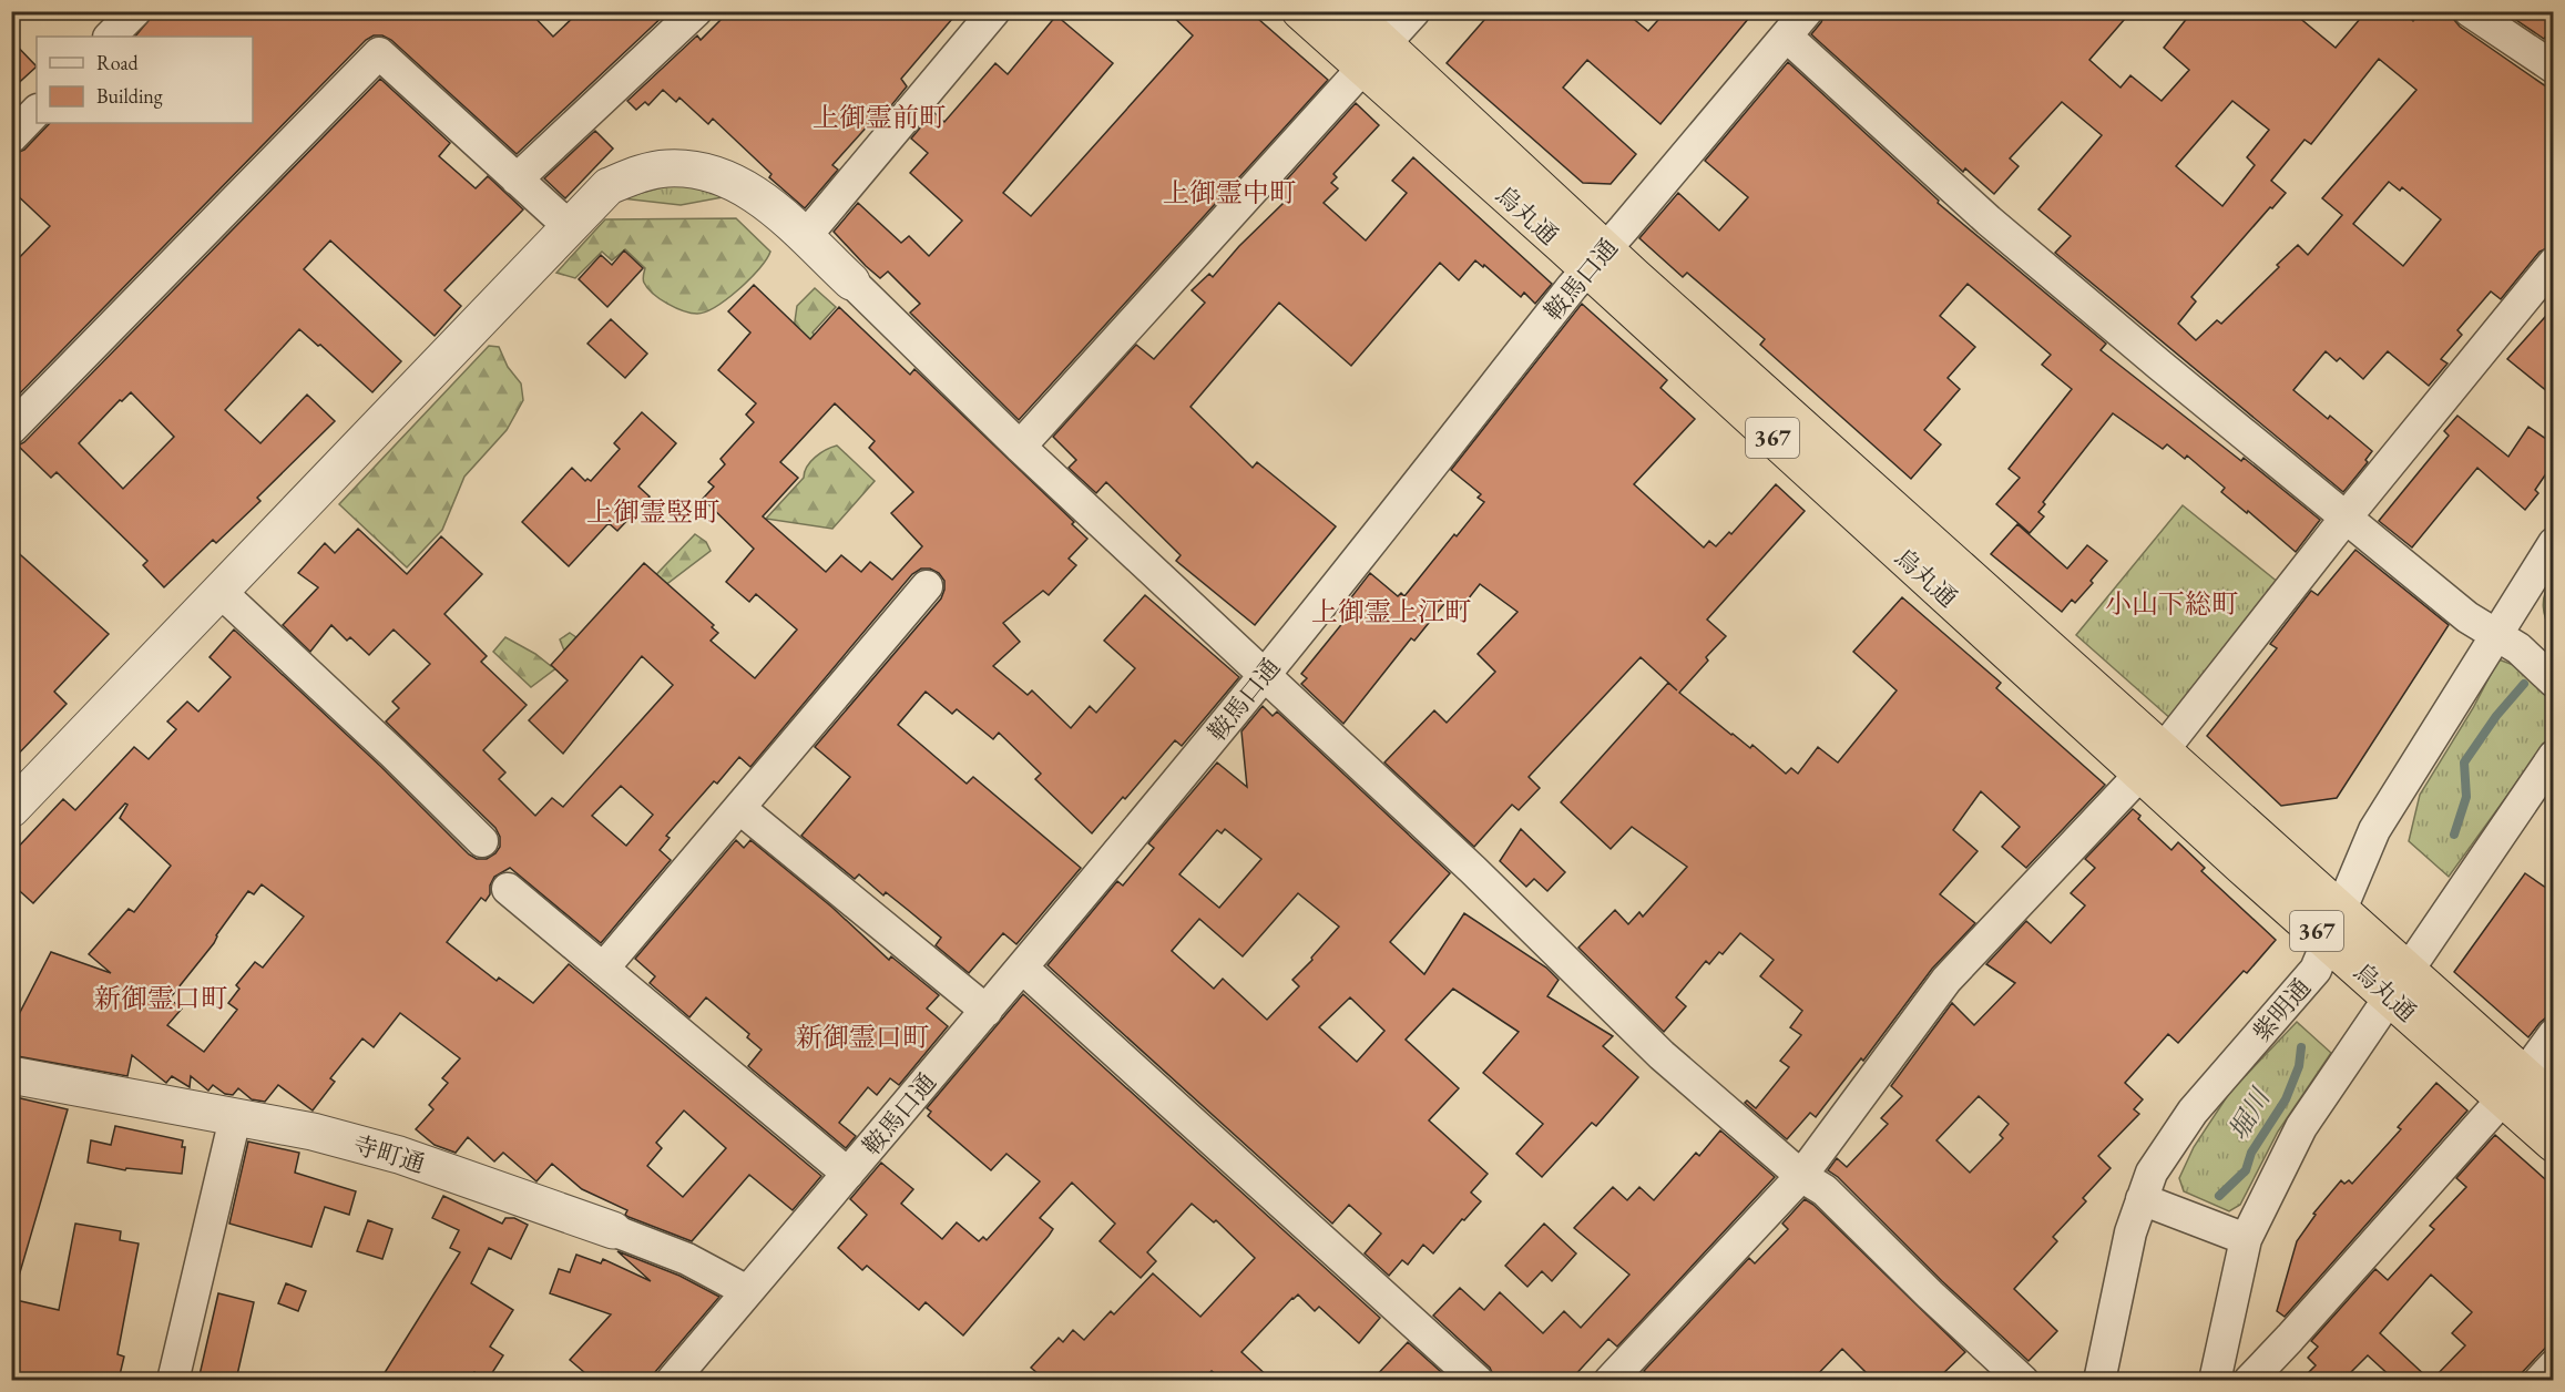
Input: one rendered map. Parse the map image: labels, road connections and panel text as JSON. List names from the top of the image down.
{
  "streets": {
    "highway": ["烏丸通", "367"],
    "street": ["鞍馬口通", "紫明通", "寺町通"]
  },
  "crossings": [
    ["烏丸通", "鞍馬口通"],
    ["烏丸通", "紫明通"],
    ["鞍馬口通", "寺町通"]
  ],
  "districts": [
    "上御霊前町",
    "上御霊中町",
    "上御霊竪町",
    "小山下総町",
    "上御霊上江町",
    "新御霊口町",
    "新御霊口町"
  ],
  "water": ["堀川"],
  "legend": ["Road", "Building"]
}
